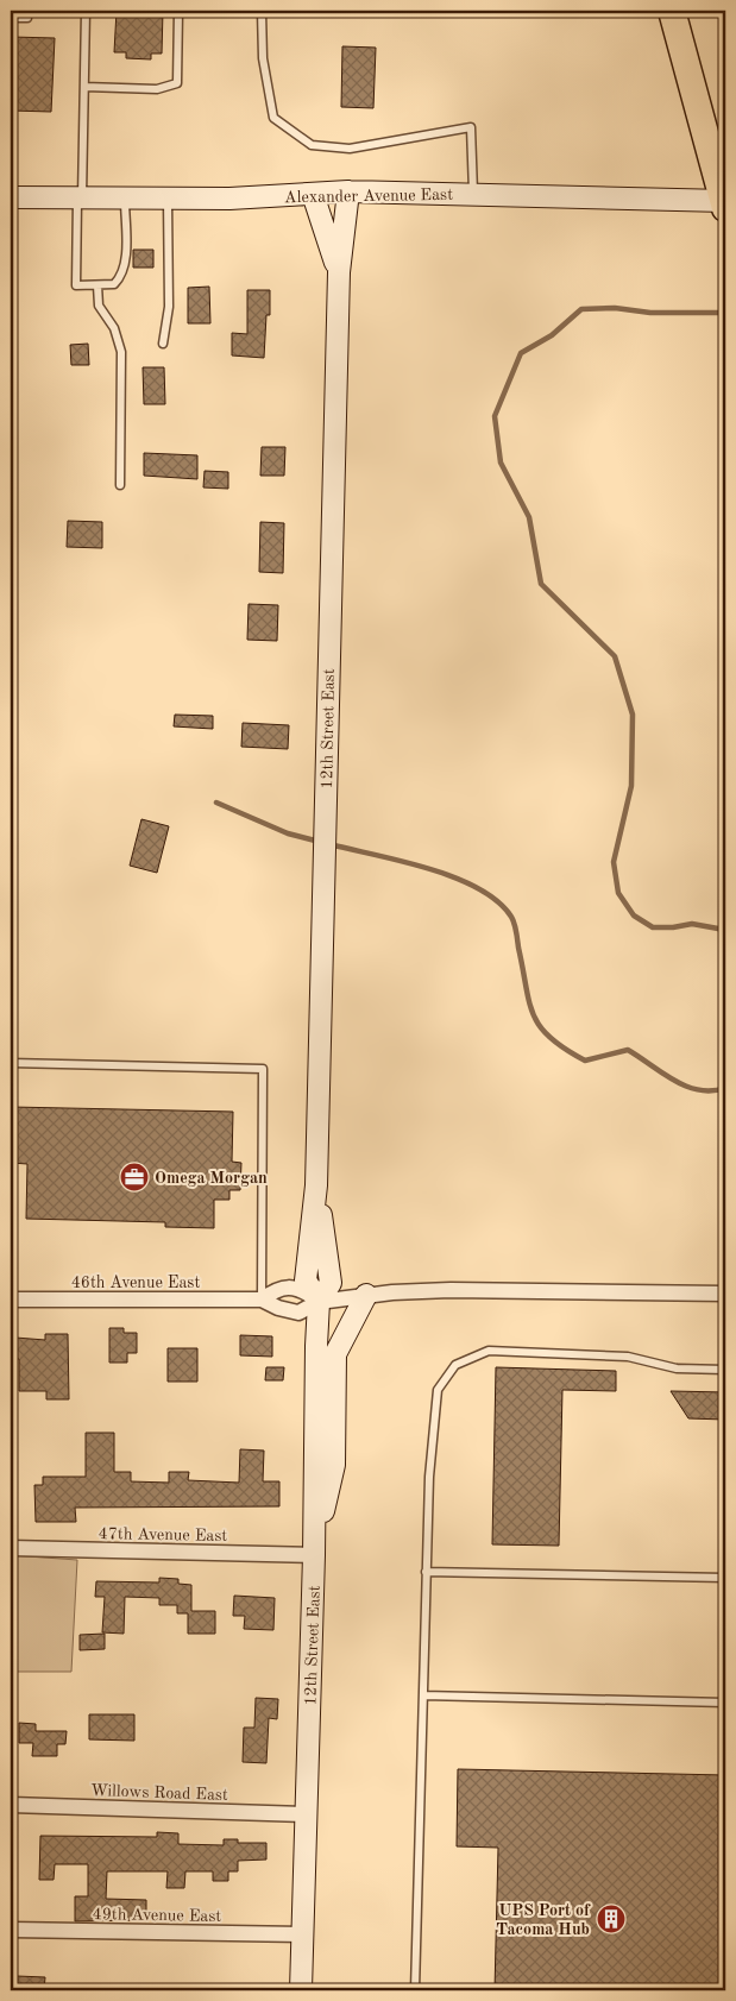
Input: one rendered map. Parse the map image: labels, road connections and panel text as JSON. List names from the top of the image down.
{
  "streets": {
    "street": [
      "Alexander Avenue East",
      "12th Street East",
      "46th Avenue East",
      "47th Avenue East",
      "Willows Road East",
      "49th Avenue East"
    ]
  },
  "crossings": [
    ["Alexander Avenue East", "12th Street East"],
    ["12th Street East", "46th Avenue East"],
    ["12th Street East", "47th Avenue East"],
    ["12th Street East", "Willows Road East"],
    ["12th Street East", "49th Avenue East"]
  ],
  "places": {
    "office": ["Omega Morgan"],
    "building": ["UPS Port of Tacoma Hub"]
  }
}
